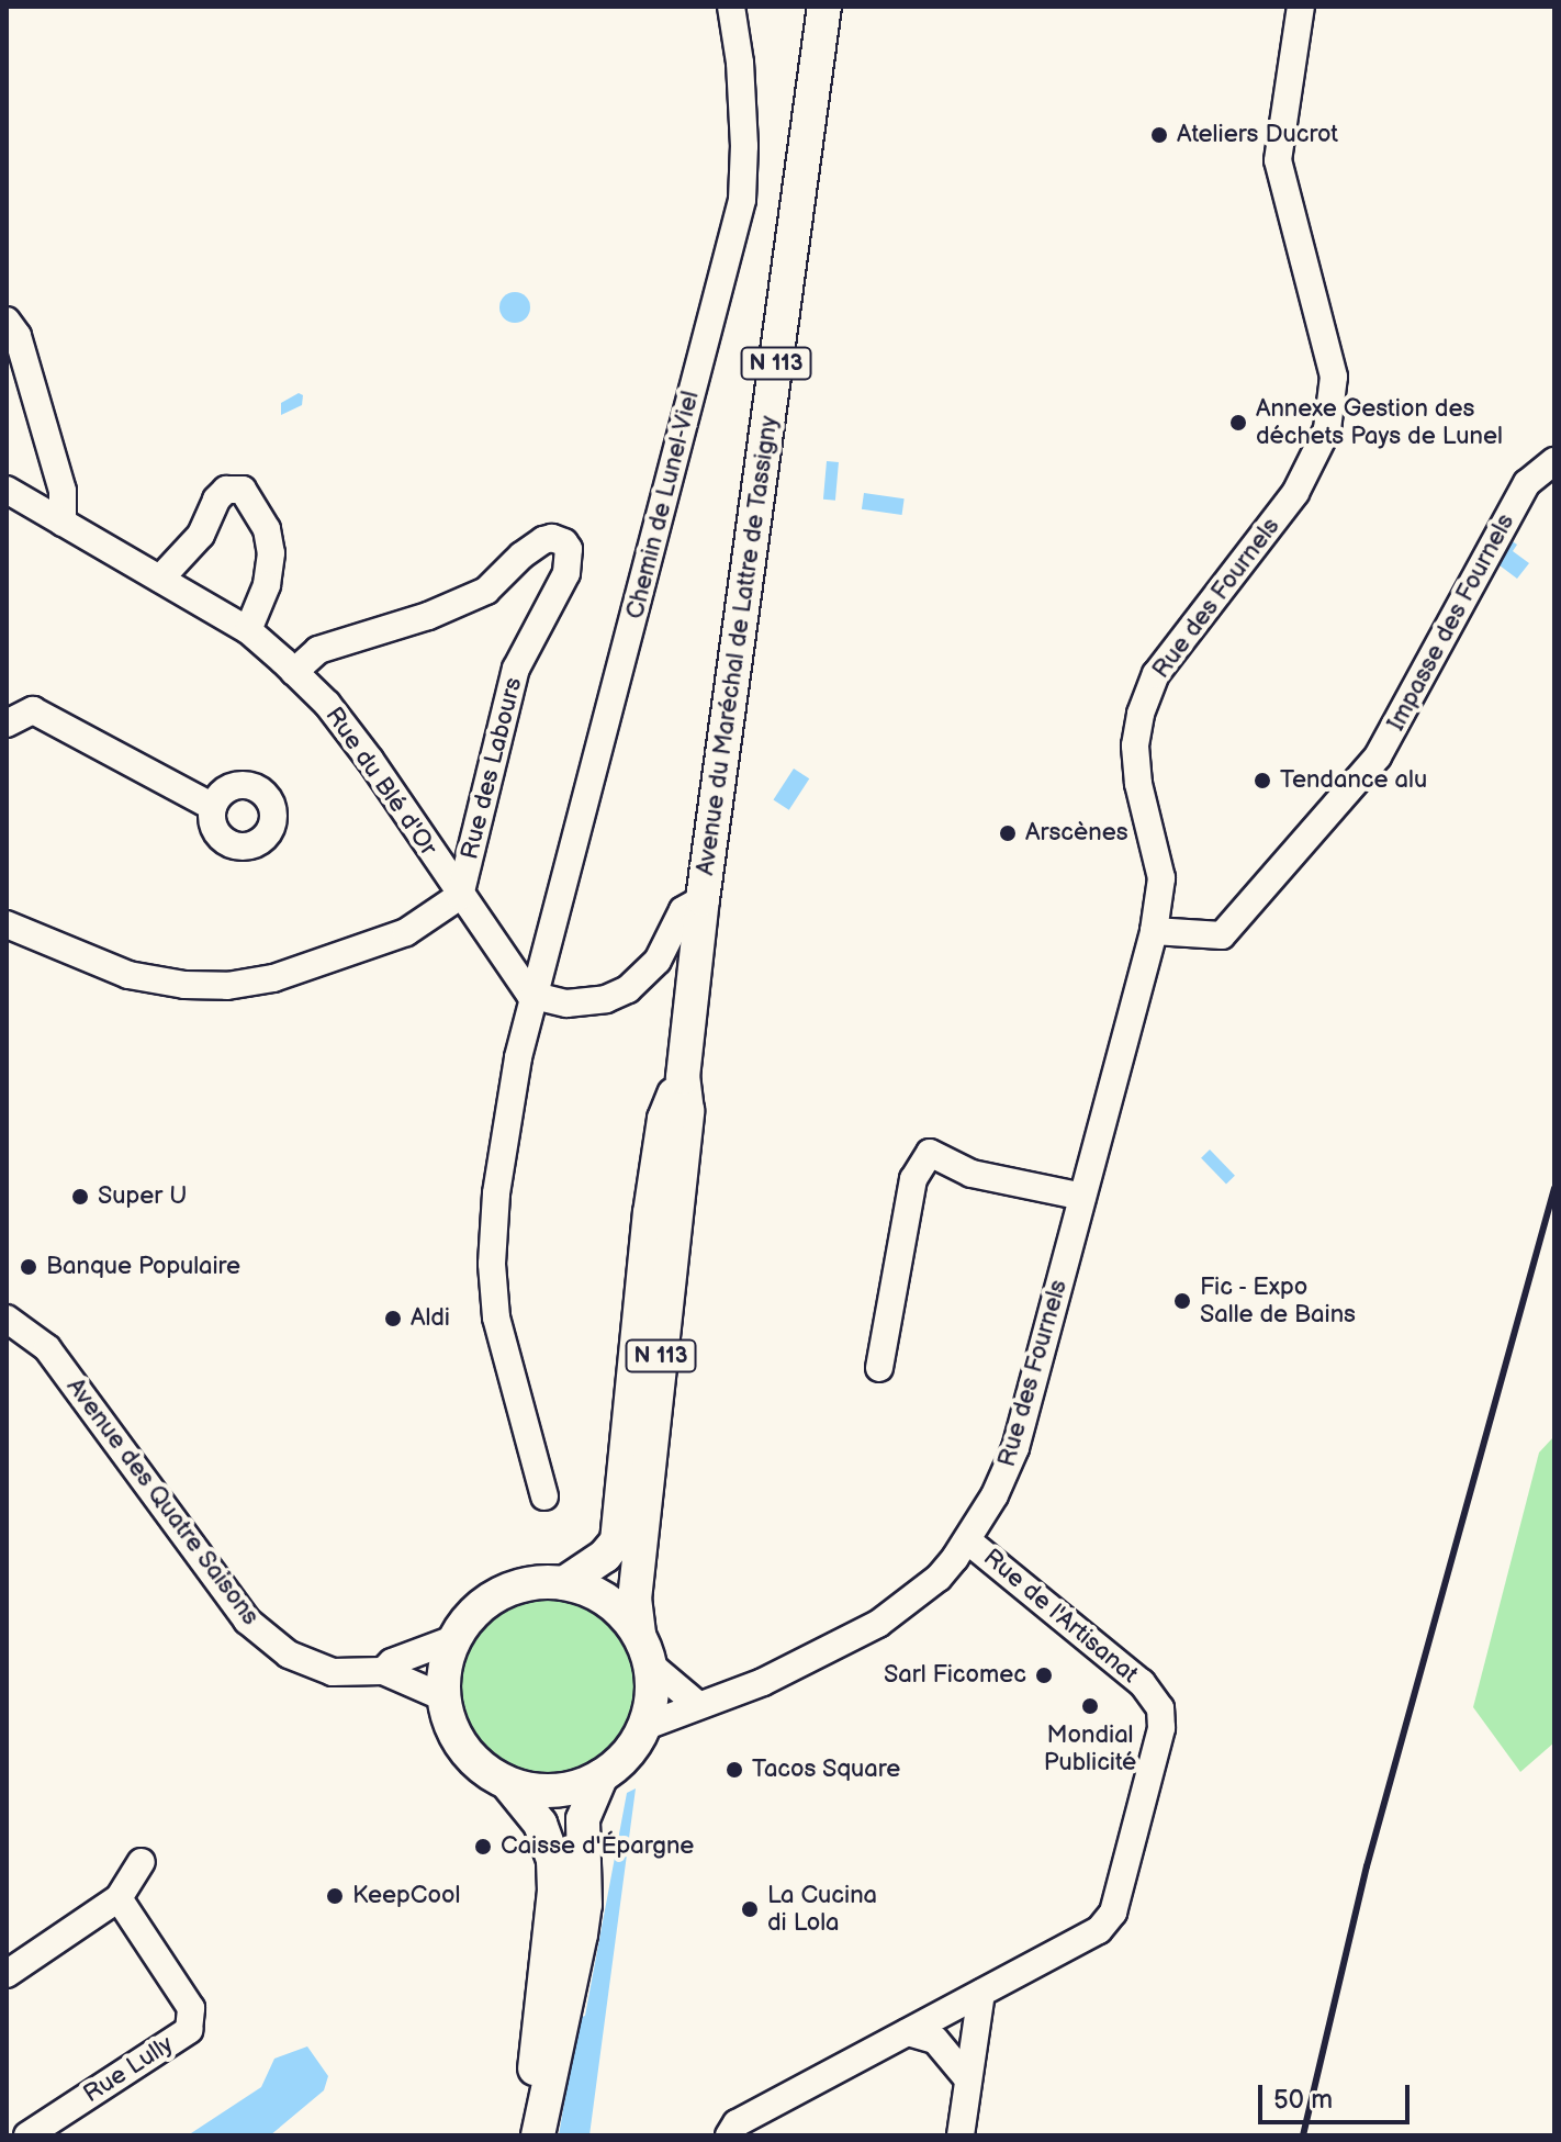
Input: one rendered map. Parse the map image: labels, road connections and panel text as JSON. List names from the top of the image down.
{
  "streets": {
    "main road": ["N 113", "Avenue du Maréchal de Lattre de Tassigny"],
    "street": [
      "Chemin de Lunel-Viel",
      "Rue des Fournels",
      "Impasse des Fournels",
      "Rue des Labours",
      "Rue du Blé d'Or",
      "Avenue des Quatre Saisons",
      "Rue de l'Artisanat",
      "Rue Lully"
    ]
  },
  "crossings": [
    ["Chemin de Lunel-Viel", "Rue du Blé d'Or"],
    ["Rue des Fournels", "Impasse des Fournels"],
    ["Rue des Fournels", "Avenue du Maréchal de Lattre de Tassigny"],
    ["Rue des Fournels", "Avenue des Quatre Saisons"],
    ["Rue des Fournels", "Rue de l'Artisanat"],
    ["Avenue du Maréchal de Lattre de Tassigny", "Avenue des Quatre Saisons"],
    ["Rue des Labours", "Rue du Blé d'Or"]
  ],
  "places": [
    "Ateliers Ducrot",
    "Annexe Gestion des déchets Pays de Lunel",
    "Tendance alu",
    "Arscènes",
    "Super U",
    "Banque Populaire",
    "Fic - Expo Salle de Bains",
    "Aldi",
    "Sarl Ficomec",
    "Mondial Publicité",
    "Tacos Square",
    "Caisse d'Épargne",
    "KeepCool",
    "La Cucina di Lola"
  ],
  "scale_bar": "50 m"
}
